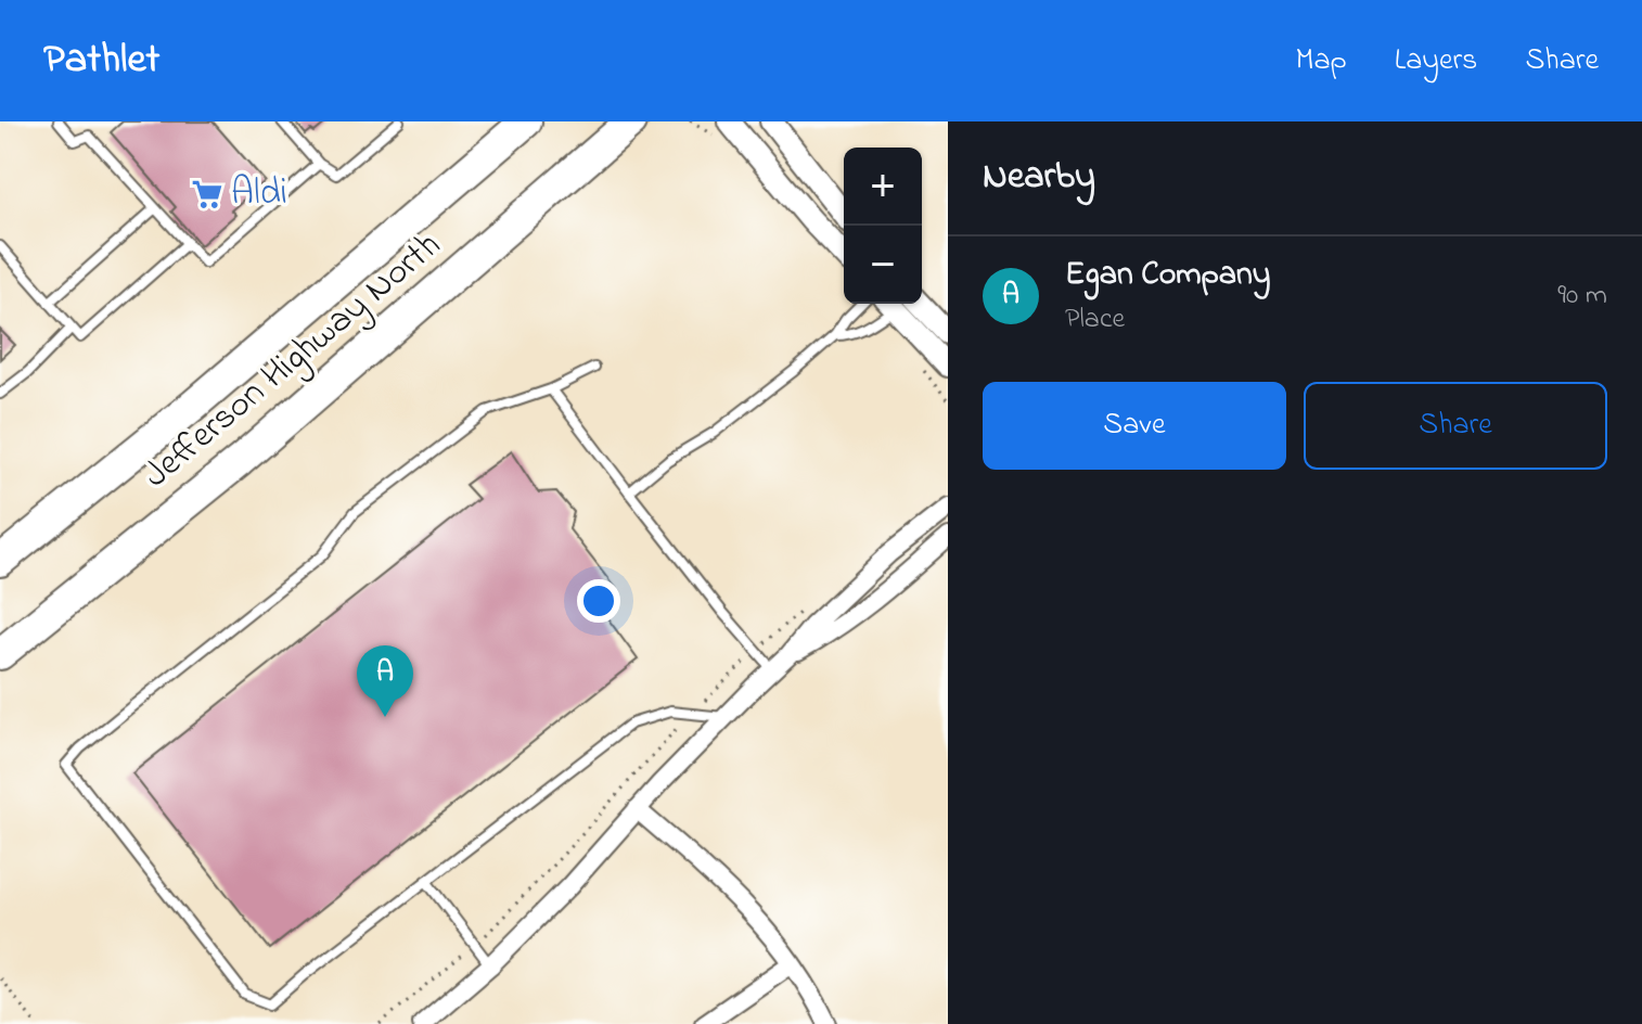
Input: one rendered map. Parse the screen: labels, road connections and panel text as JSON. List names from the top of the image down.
{
  "streets": {
    "highway": ["Jefferson Highway North"]
  },
  "places": {
    "supermarket": ["Aldi"]
  },
  "page": {
    "header": "Pathlet",
    "nav": ["Map", "Layers", "Share"],
    "heading": "Nearby",
    "map_buttons": ["+", "−"],
    "list": [
      {
        "mark": "A",
        "name": "Egan Company",
        "note": "Place",
        "value": "90 m"
      }
    ],
    "buttons": ["Save", "Share"],
    "pins": "A"
  }
}
